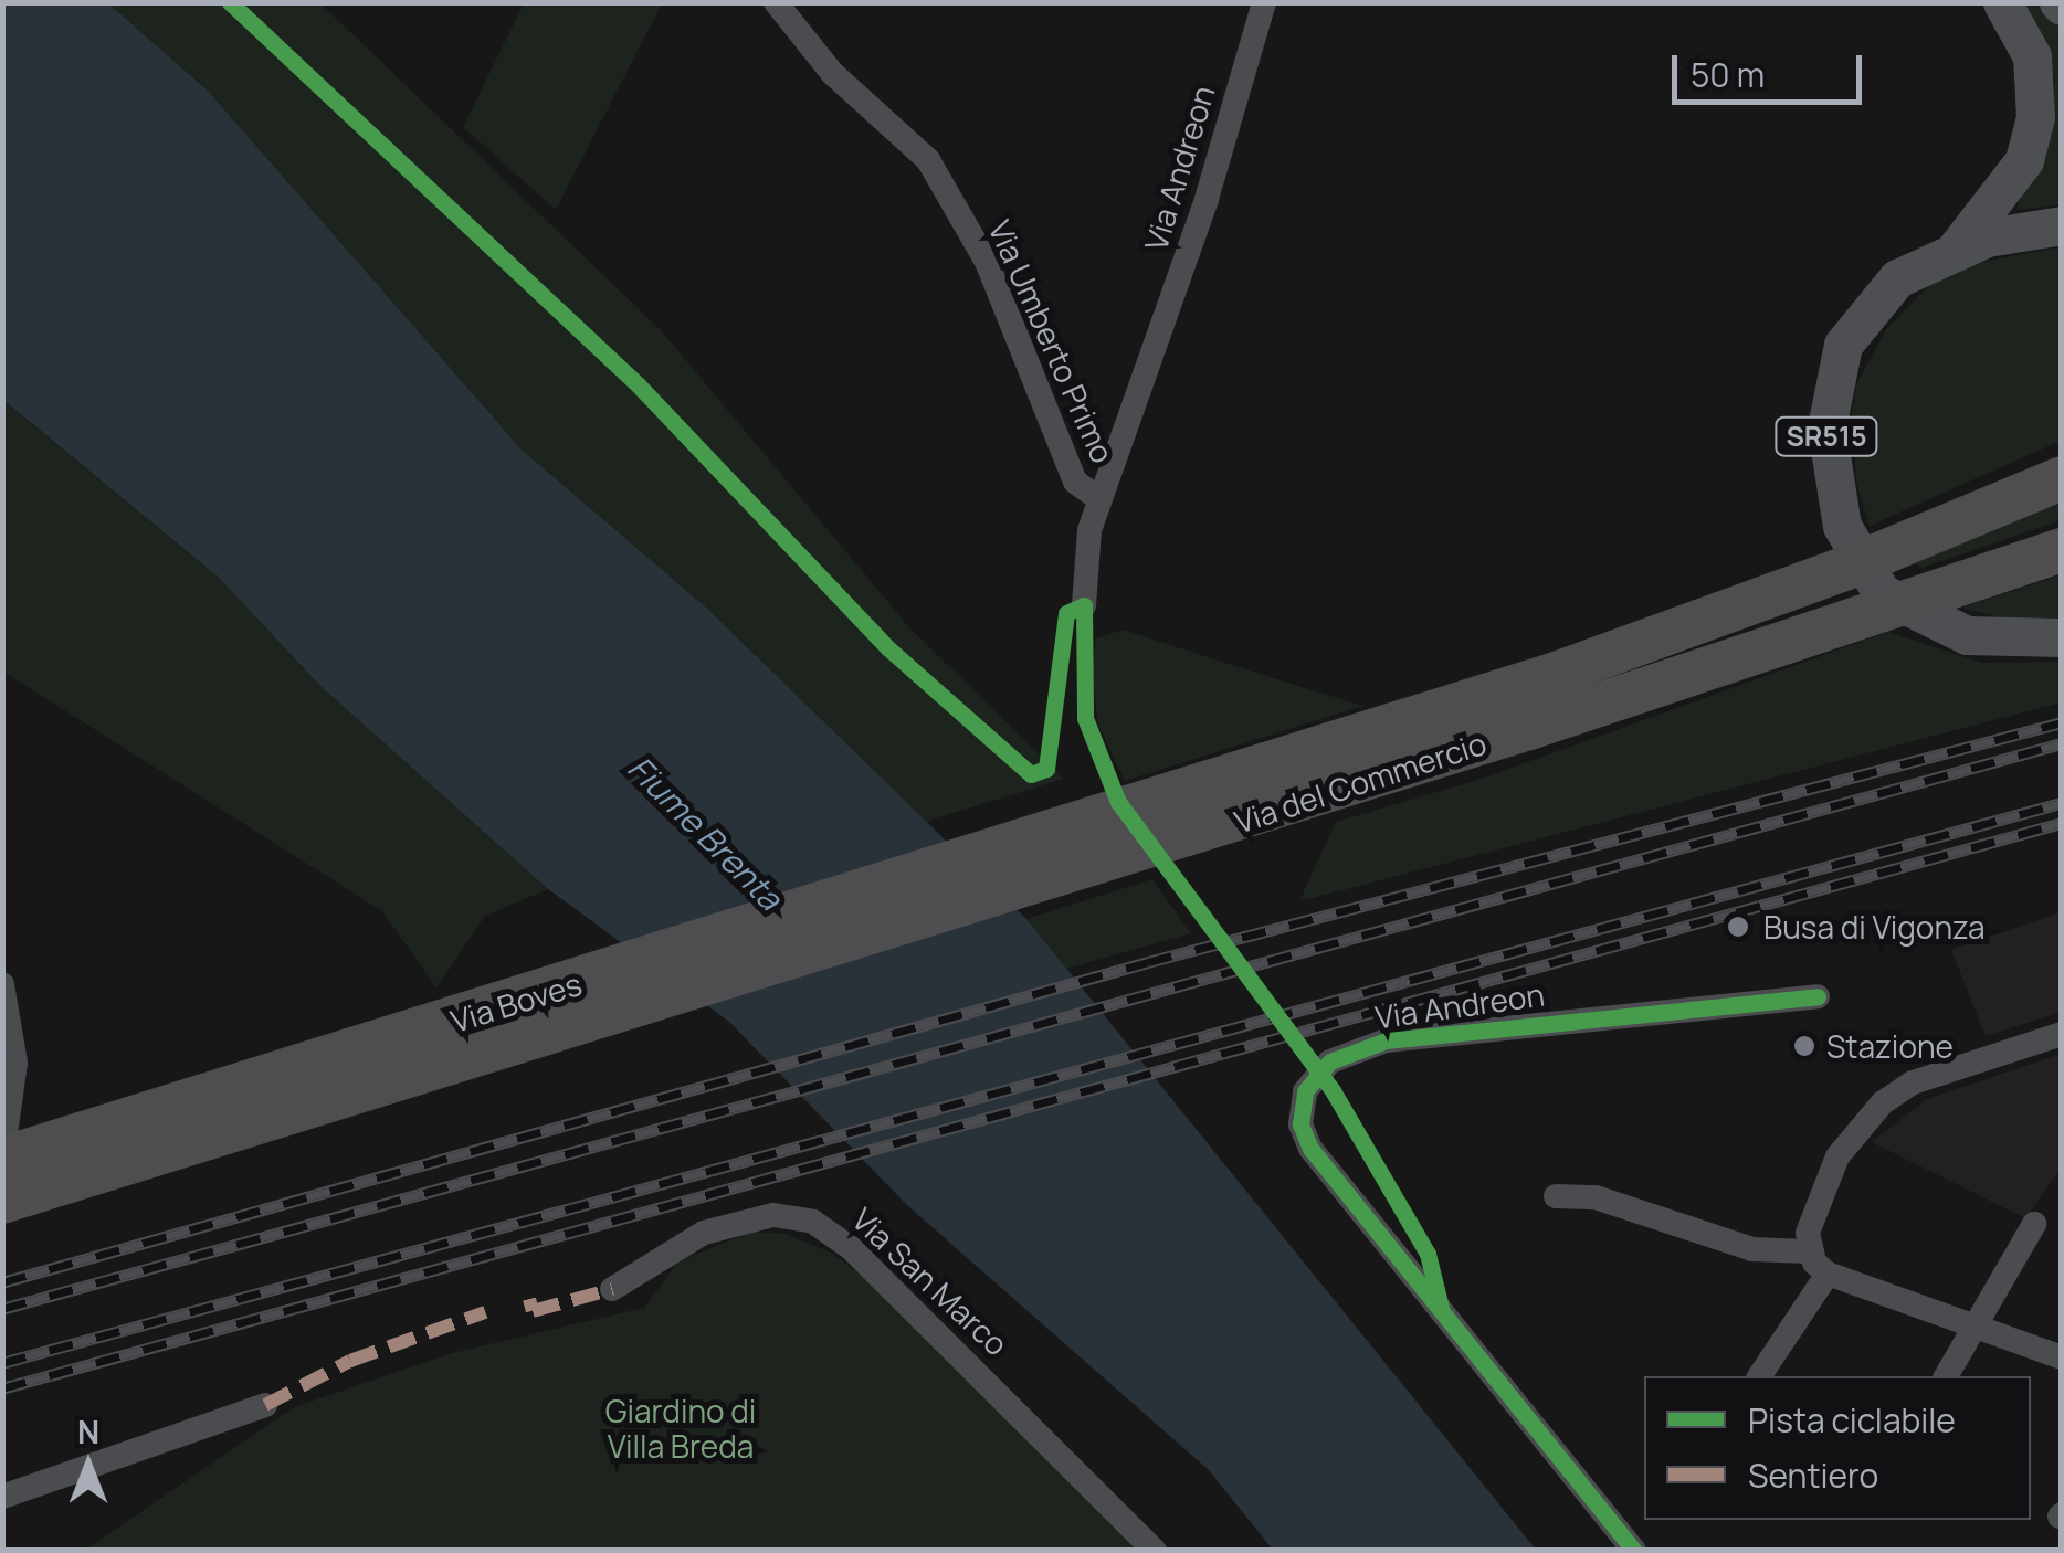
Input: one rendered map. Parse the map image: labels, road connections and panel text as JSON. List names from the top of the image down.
{
  "streets": {
    "highway": ["Via del Commercio", "Via Boves"],
    "main road": ["SR515"],
    "street": ["Via Andreon", "Via Umberto Primo", "Via San Marco"]
  },
  "crossings": [
    ["Via Andreon", "Via Umberto Primo"],
    ["Via del Commercio", "Via Boves"]
  ],
  "water": ["Fiume Brenta"],
  "parks": ["Giardino di Villa Breda"],
  "places": ["Busa di Vigonza", "Stazione"],
  "legend": ["Pista ciclabile", "Sentiero"],
  "scale_bar": "50 m",
  "north": "top"
}
